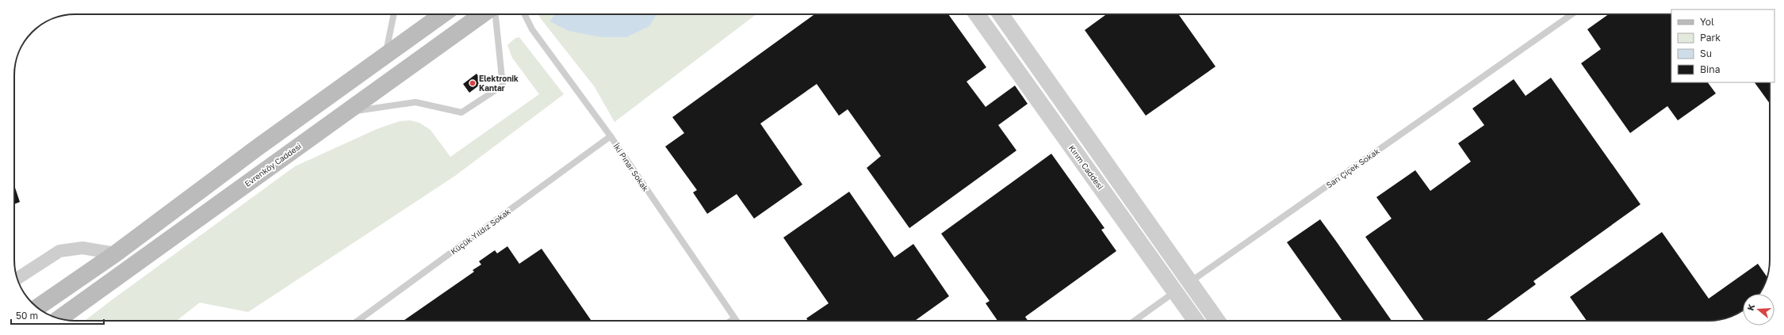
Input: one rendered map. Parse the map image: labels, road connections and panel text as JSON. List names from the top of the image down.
{
  "streets": {
    "main road": ["Evrenköy Caddesi"],
    "street": ["Kırım Caddesi"],
    "lane": ["İki Pınar Sokak", "Sarı Çiçek Sokak", "Küçük Yıldız Sokak"]
  },
  "crossings": [
    ["İki Pınar Sokak", "Küçük Yıldız Sokak"],
    ["Kırım Caddesi", "Sarı Çiçek Sokak"]
  ],
  "places": ["Elektronik Kantar"],
  "legend": [
    "Yol",
    "Park",
    "Su",
    "Bina"
  ],
  "scale_bar": "50 m",
  "north": "left"
}
